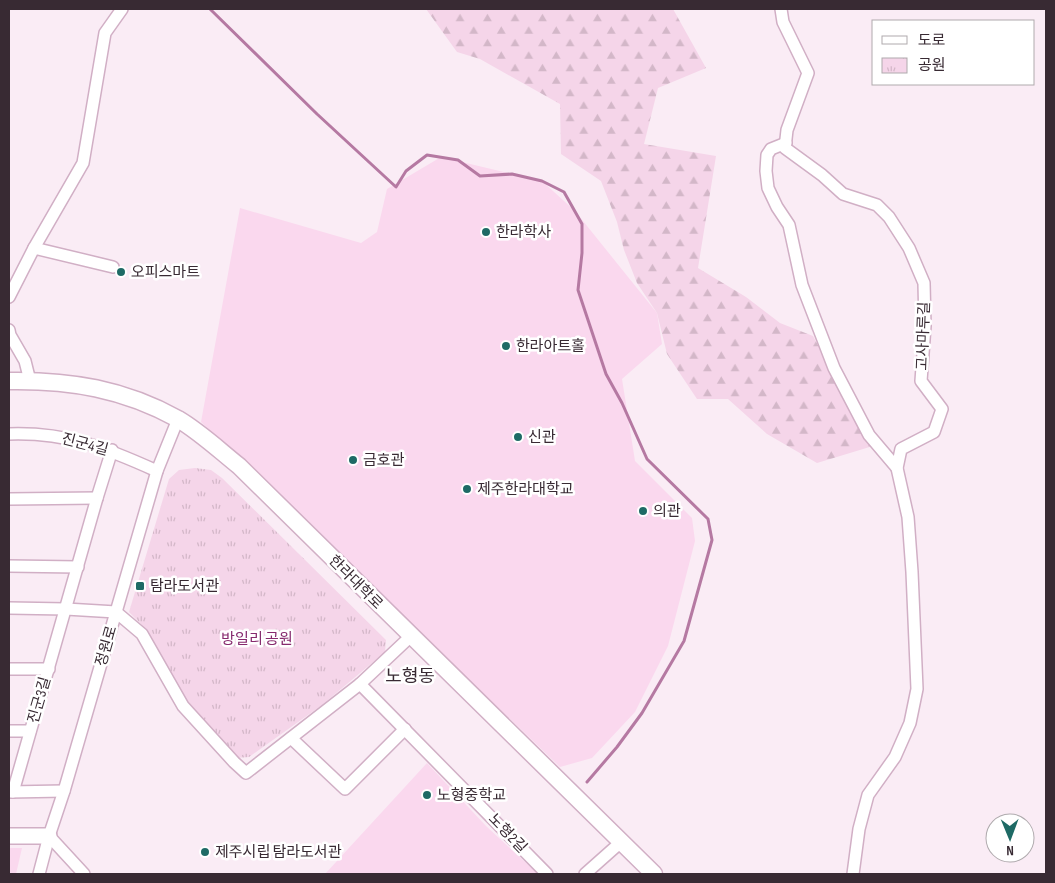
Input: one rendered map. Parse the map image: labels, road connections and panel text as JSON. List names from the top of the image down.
{
  "streets": {
    "main road": ["한라대학로"],
    "street": [
      "고사마루길",
      "진군4길",
      "정원로",
      "진군3길",
      "노형2길"
    ]
  },
  "crossings": [
    ["진군4길", "정원로"],
    ["진군4길", "진군3길"],
    ["한라대학로", "정원로"]
  ],
  "districts": ["노형동"],
  "parks": ["방일리 공원"],
  "places": {
    "other": [
      "한라학사",
      "오피스마트",
      "한라아트홀",
      "신관",
      "금호관",
      "제주한라대학교",
      "의관",
      "노형중학교",
      "제주시립 탐라도서관"
    ],
    "transit": ["탐라도서관"]
  },
  "legend": ["도로", "공원"],
  "north": "bottom"
}
